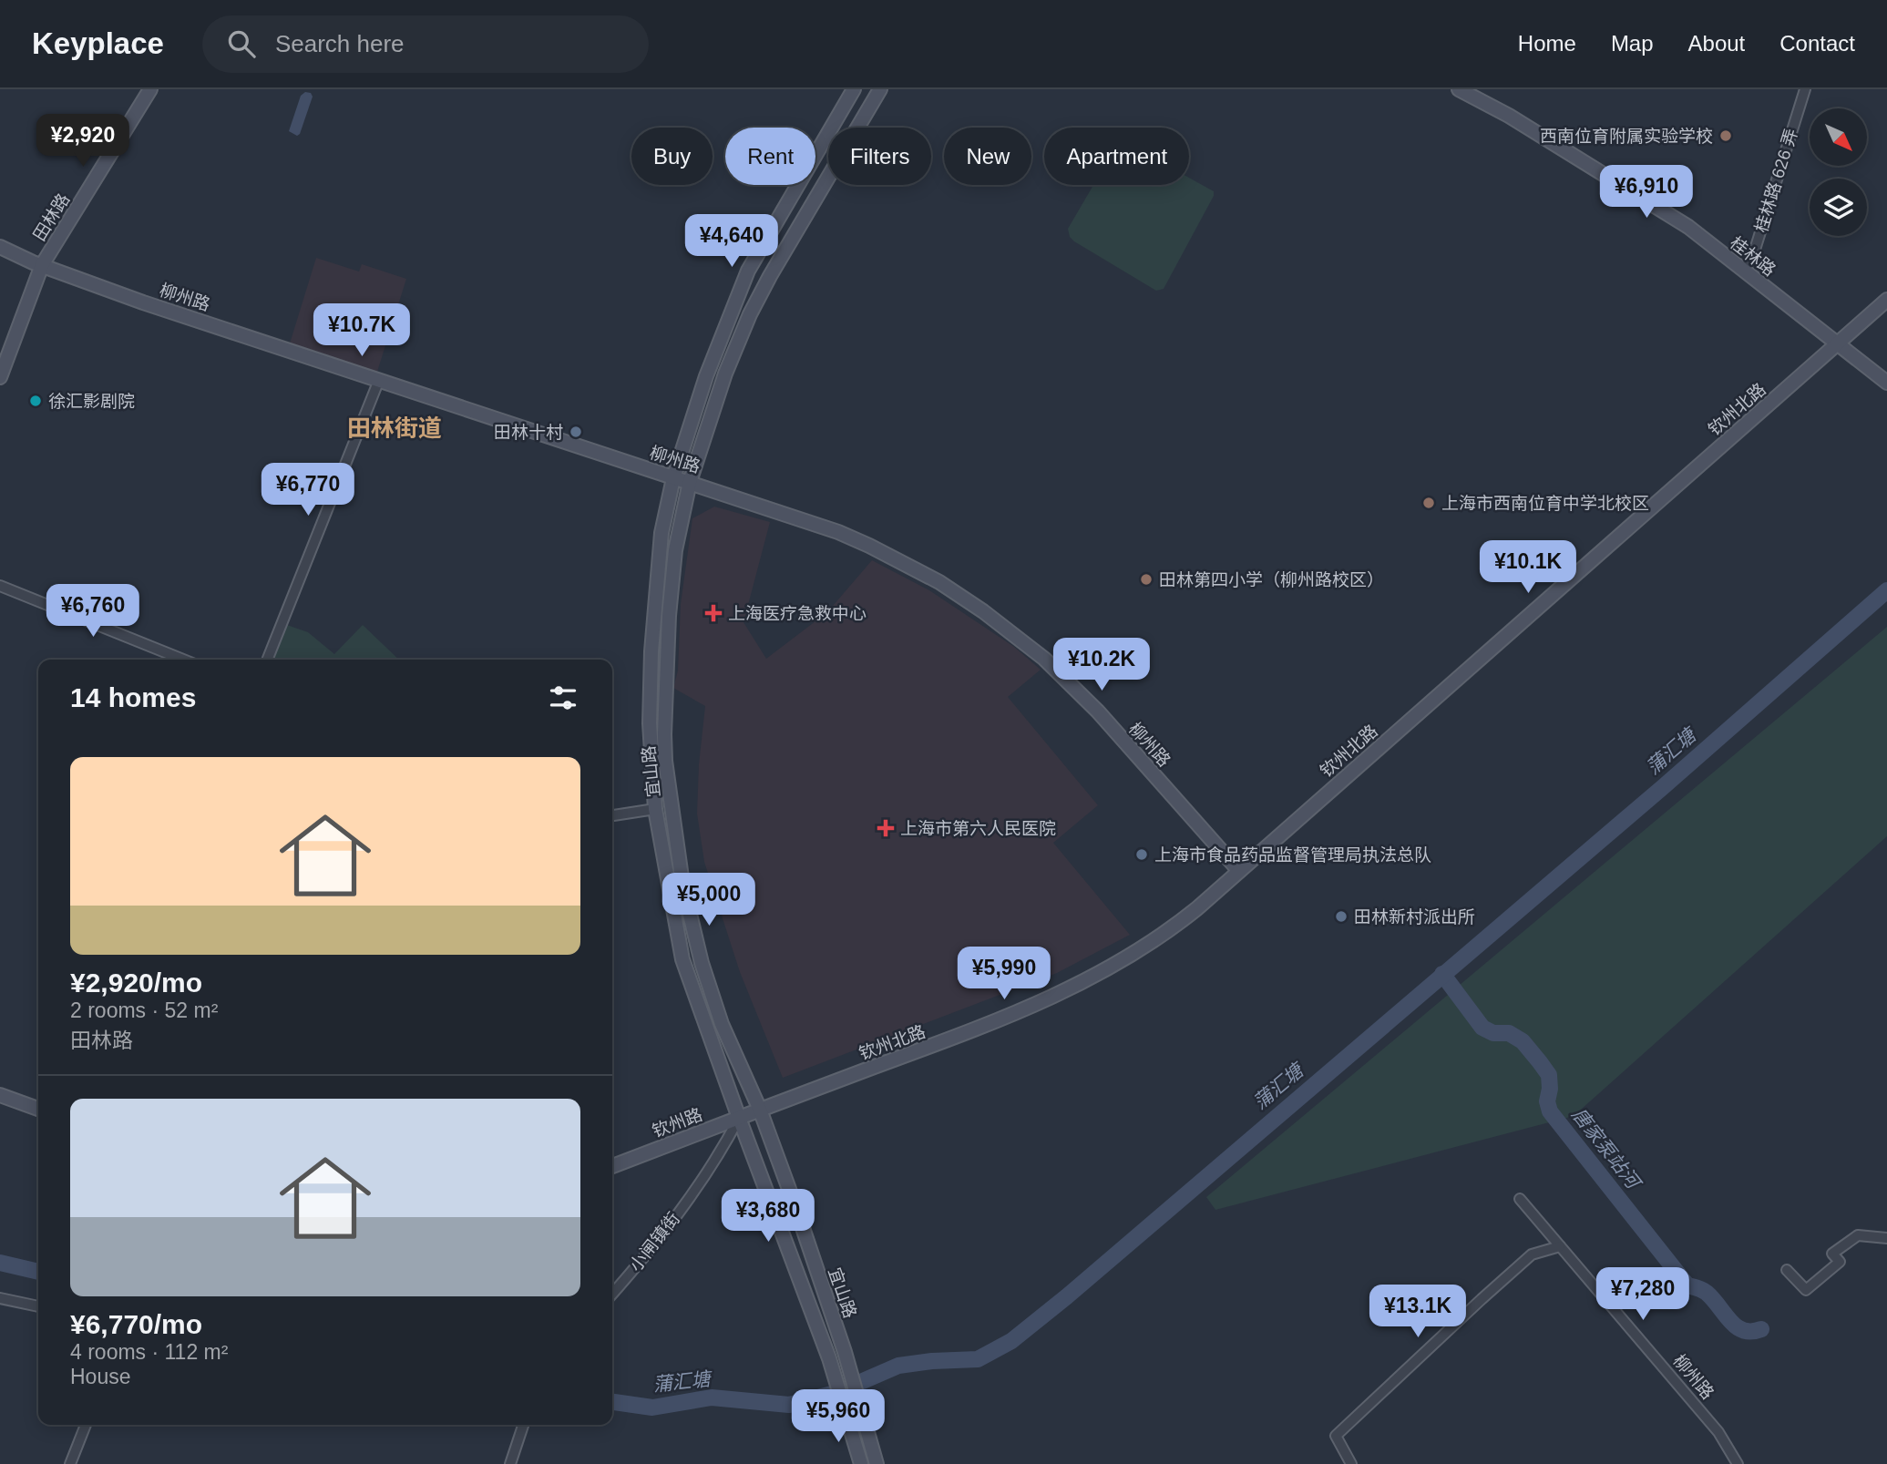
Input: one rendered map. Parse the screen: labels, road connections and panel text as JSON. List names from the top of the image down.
{
  "streets": {
    "main road": [
      "田林路",
      "桂林路",
      "柳州路",
      "钦州北路",
      "宜山路",
      "钦州路"
    ],
    "street": ["桂林路 626 弄", "小闸镇街"]
  },
  "crossings": [
    ["桂林路 626 弄", "桂林路"],
    ["田林路", "柳州路"],
    ["桂林路", "钦州北路"],
    ["柳州路", "钦州北路"],
    ["柳州路", "宜山路"],
    ["钦州北路", "宜山路"],
    ["钦州北路", "钦州路"],
    ["宜山路", "钦州路"],
    ["宜山路", "小闸镇街"],
    ["钦州路", "小闸镇街"]
  ],
  "districts": ["田林街道"],
  "water": ["蒲汇塘", "唐家泵站河"],
  "places": {
    "other": [
      "西南位育附属实验学校",
      "徐汇影剧院",
      "田林十村",
      "上海市西南位育中学北校区",
      "田林第四小学（柳州路校区）",
      "上海市食品药品监督管理局执法总队",
      "田林新村派出所"
    ],
    "health": ["上海医疗急救中心", "上海市第六人民医院"]
  },
  "north": "bottom right",
  "page": {
    "header": "Keyplace",
    "search": "Search here",
    "nav": [
      "Home",
      "Map",
      "About",
      "Contact"
    ],
    "price": [
      "¥2,920",
      "¥6,910",
      "¥4,640",
      "¥10.7K",
      "¥6,770",
      "¥10.1K",
      "¥6,760",
      "¥10.2K",
      "¥5,000",
      "¥5,990",
      "¥3,680",
      "¥7,280",
      "¥13.1K",
      "¥5,960"
    ],
    "chip": [
      "Buy",
      "Rent",
      "Filters",
      "New",
      "Apartment"
    ],
    "heading": "14 homes",
    "list": [
      {
        "name": "¥2,920/mo",
        "note": "2 rooms · 52 m² · 田林路"
      },
      {
        "name": "¥6,770/mo",
        "note": "4 rooms · 112 m² · House"
      }
    ]
  }
}
